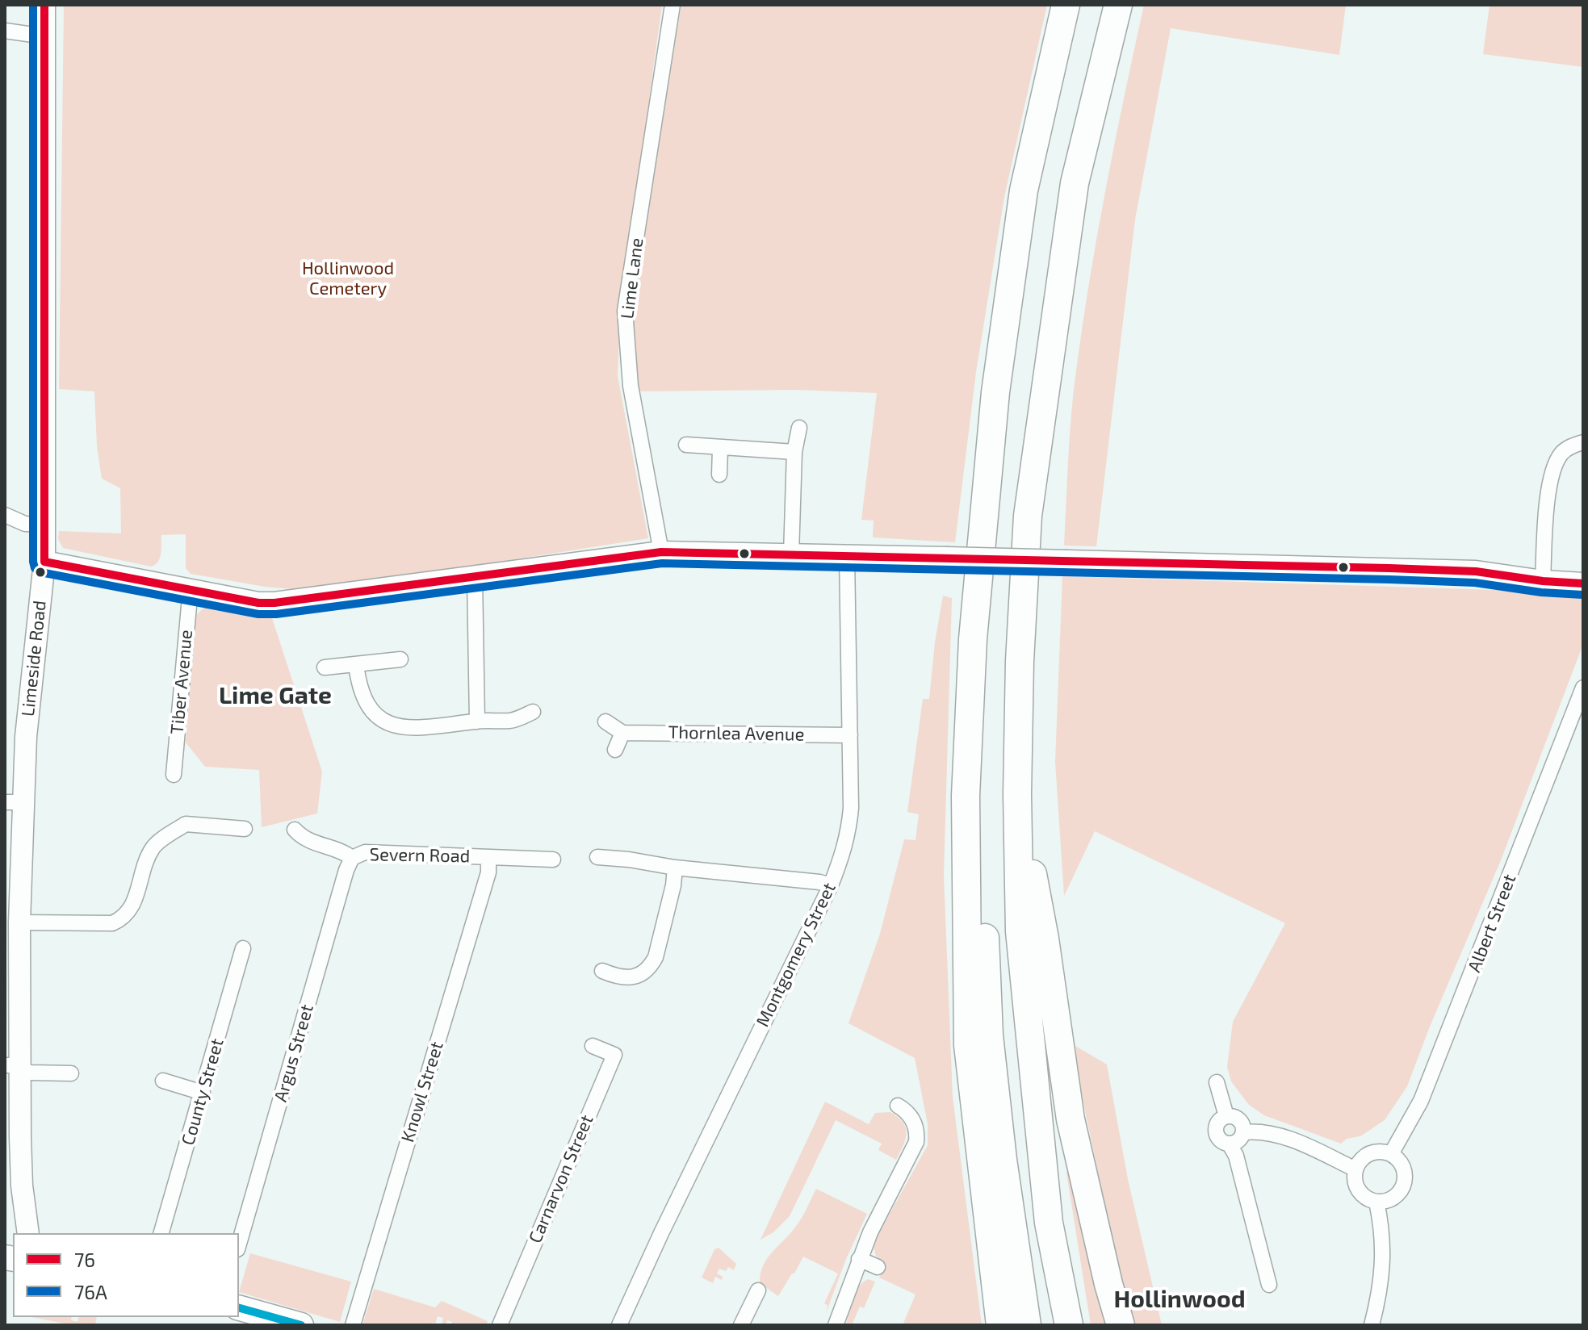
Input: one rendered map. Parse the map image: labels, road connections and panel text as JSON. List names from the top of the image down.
{
  "streets": {
    "street": [
      "Lime Lane",
      "Limeside Road",
      "Tiber Avenue",
      "Thornlea Avenue",
      "Severn Road",
      "Albert Street",
      "Montgomery Street",
      "Argus Street",
      "County Street",
      "Knowl Street",
      "Carnarvon Street"
    ]
  },
  "crossings": [
    ["Thornlea Avenue", "Montgomery Street"],
    ["Severn Road", "Argus Street"],
    ["Severn Road", "Knowl Street"]
  ],
  "districts": ["Lime Gate", "Hollinwood"],
  "parks": ["Hollinwood Cemetery"],
  "lines": ["transit line 76", "transit line 76A"],
  "legend": ["76", "76A"]
}
